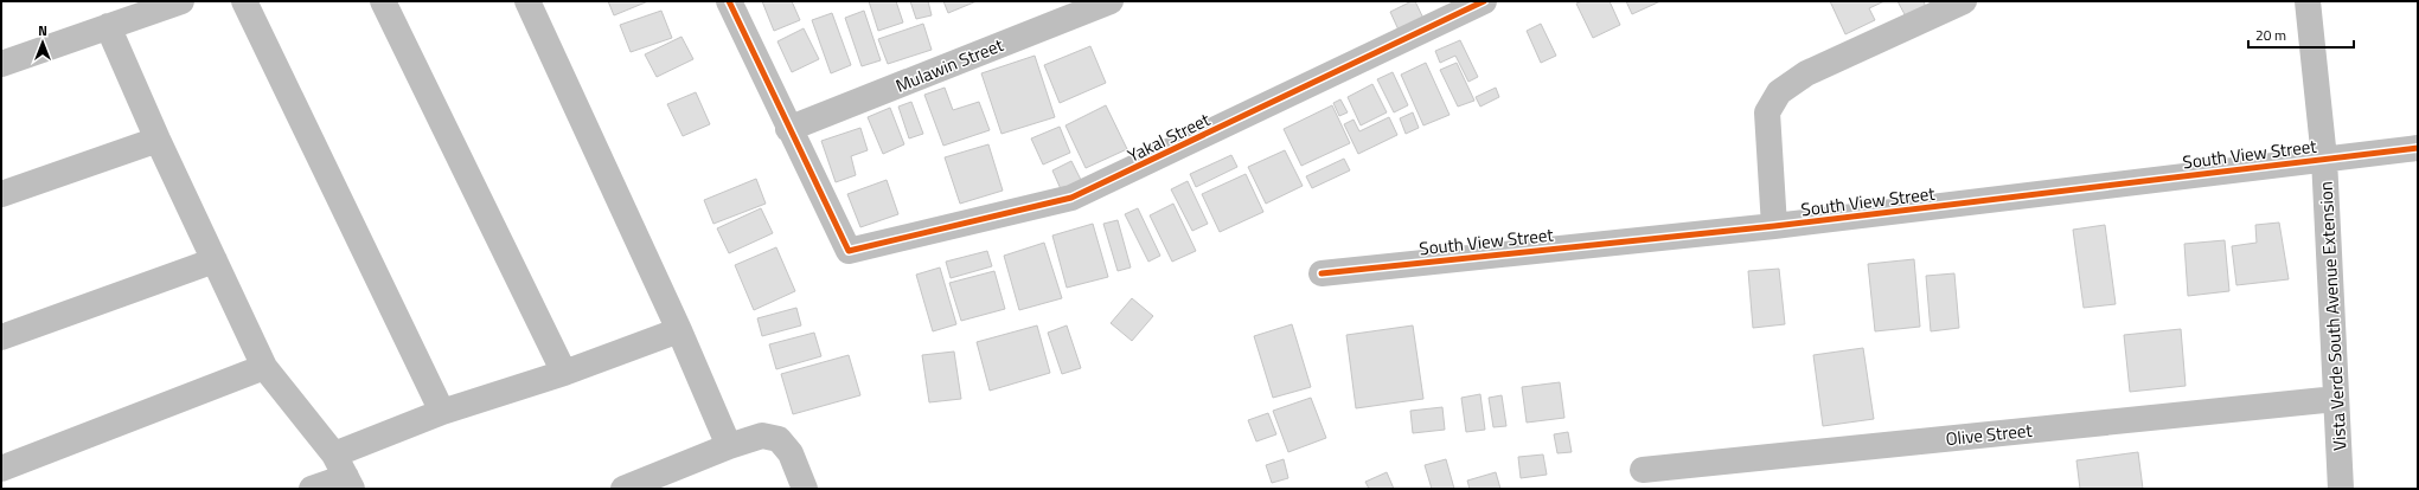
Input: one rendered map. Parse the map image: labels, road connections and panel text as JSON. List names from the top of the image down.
{
  "streets": {
    "street": [
      "Mulawin Street",
      "Yakal Street",
      "South View Street",
      "Vista Verde South Avenue Extension",
      "Olive Street"
    ]
  },
  "crossings": [
    ["Mulawin Street", "Yakal Street"],
    ["South View Street", "Vista Verde South Avenue Extension"],
    ["Vista Verde South Avenue Extension", "Olive Street"]
  ],
  "scale_bar": "20 m",
  "north": "top"
}
